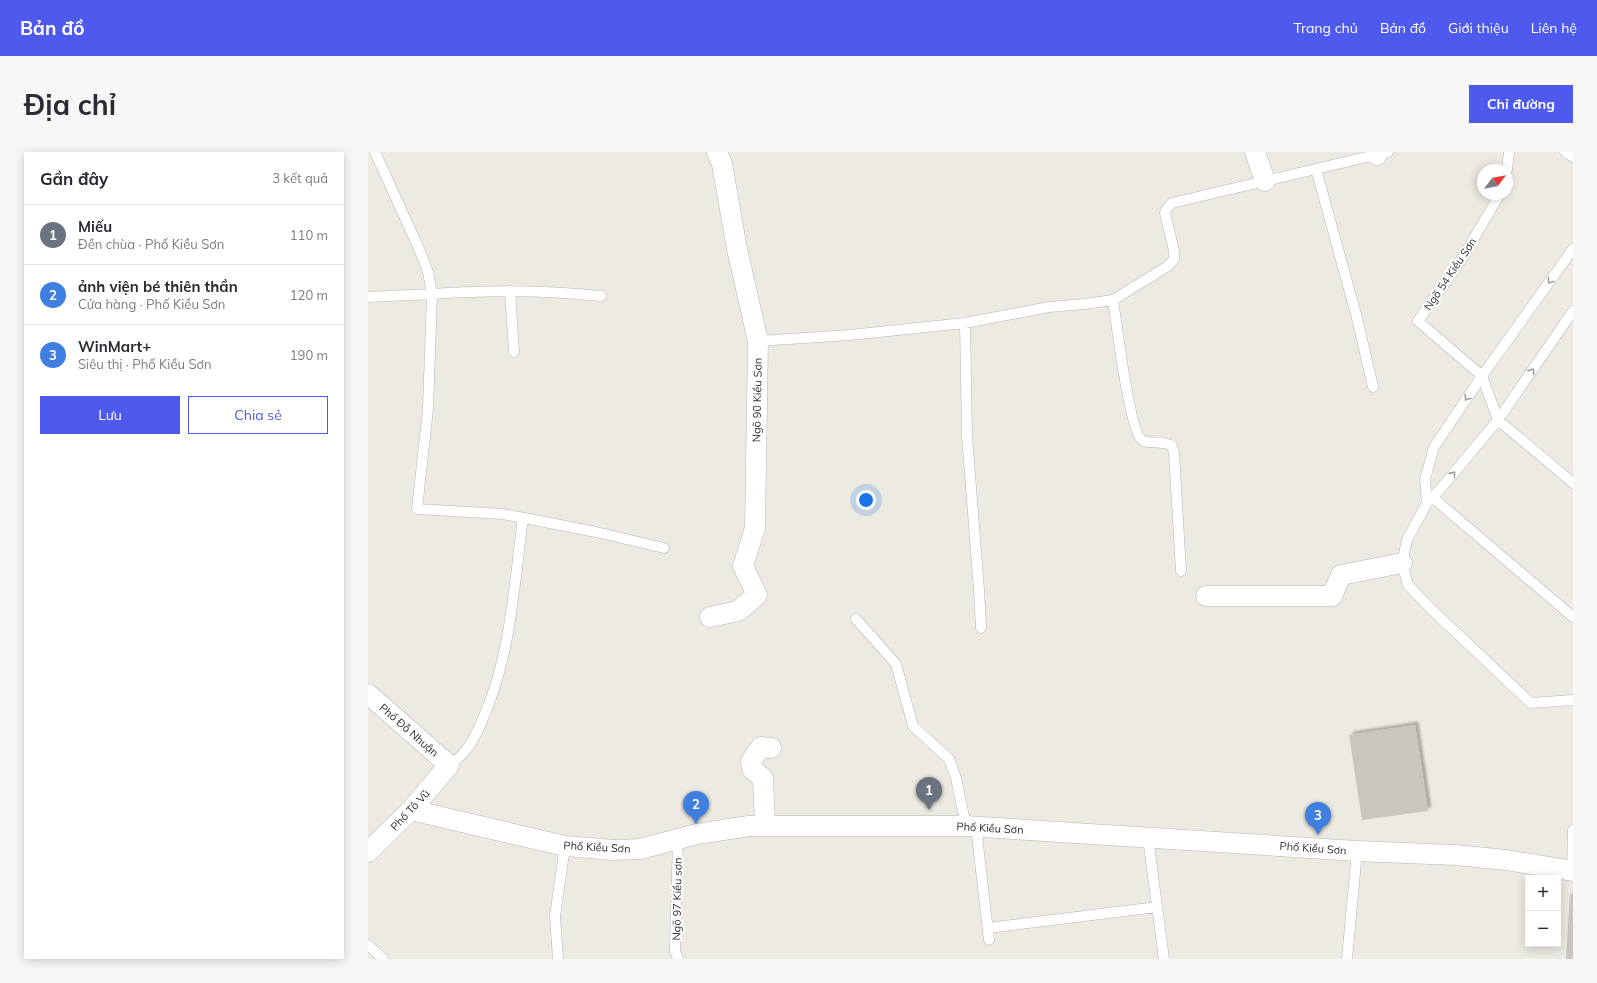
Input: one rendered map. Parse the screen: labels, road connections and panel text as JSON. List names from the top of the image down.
{
  "streets": {
    "street": [
      "Ngõ 90 Kiều Sơn",
      "Phố Đỗ Nhuận",
      "Phố Tô Vũ",
      "Phố Kiều Sơn"
    ],
    "lane": ["Ngõ 54 Kiều Sơn", "Ngõ 97 Kiều sơn"]
  },
  "crossings": [
    ["Phố Đỗ Nhuận", "Phố Tô Vũ"],
    ["Phố Tô Vũ", "Phố Kiều Sơn"],
    ["Phố Kiều Sơn", "Ngõ 97 Kiều sơn"]
  ],
  "north": "top right",
  "page": {
    "header": "Bản đồ",
    "nav": [
      "Trang chủ",
      "Bản đồ",
      "Giới thiệu",
      "Liên hệ"
    ],
    "buttons": [
      "Chỉ đường",
      ["Lưu", "Chia sẻ"]
    ],
    "title": "Địa chỉ",
    "heading": ["Gần đây", "3 kết quả"],
    "list": [
      {
        "mark": "1",
        "name": "Miếu",
        "note": "Đền chùa · Phố Kiều Sơn",
        "value": "110 m"
      },
      {
        "mark": "2",
        "name": "ảnh viện bé thiên thần",
        "note": "Cửa hàng · Phố Kiều Sơn",
        "value": "120 m"
      },
      {
        "mark": "3",
        "name": "WinMart+",
        "note": "Siêu thị · Phố Kiều Sơn",
        "value": "190 m"
      }
    ],
    "pins": ["1", "2", "3"],
    "map_buttons": ["+", "−"]
  }
}
